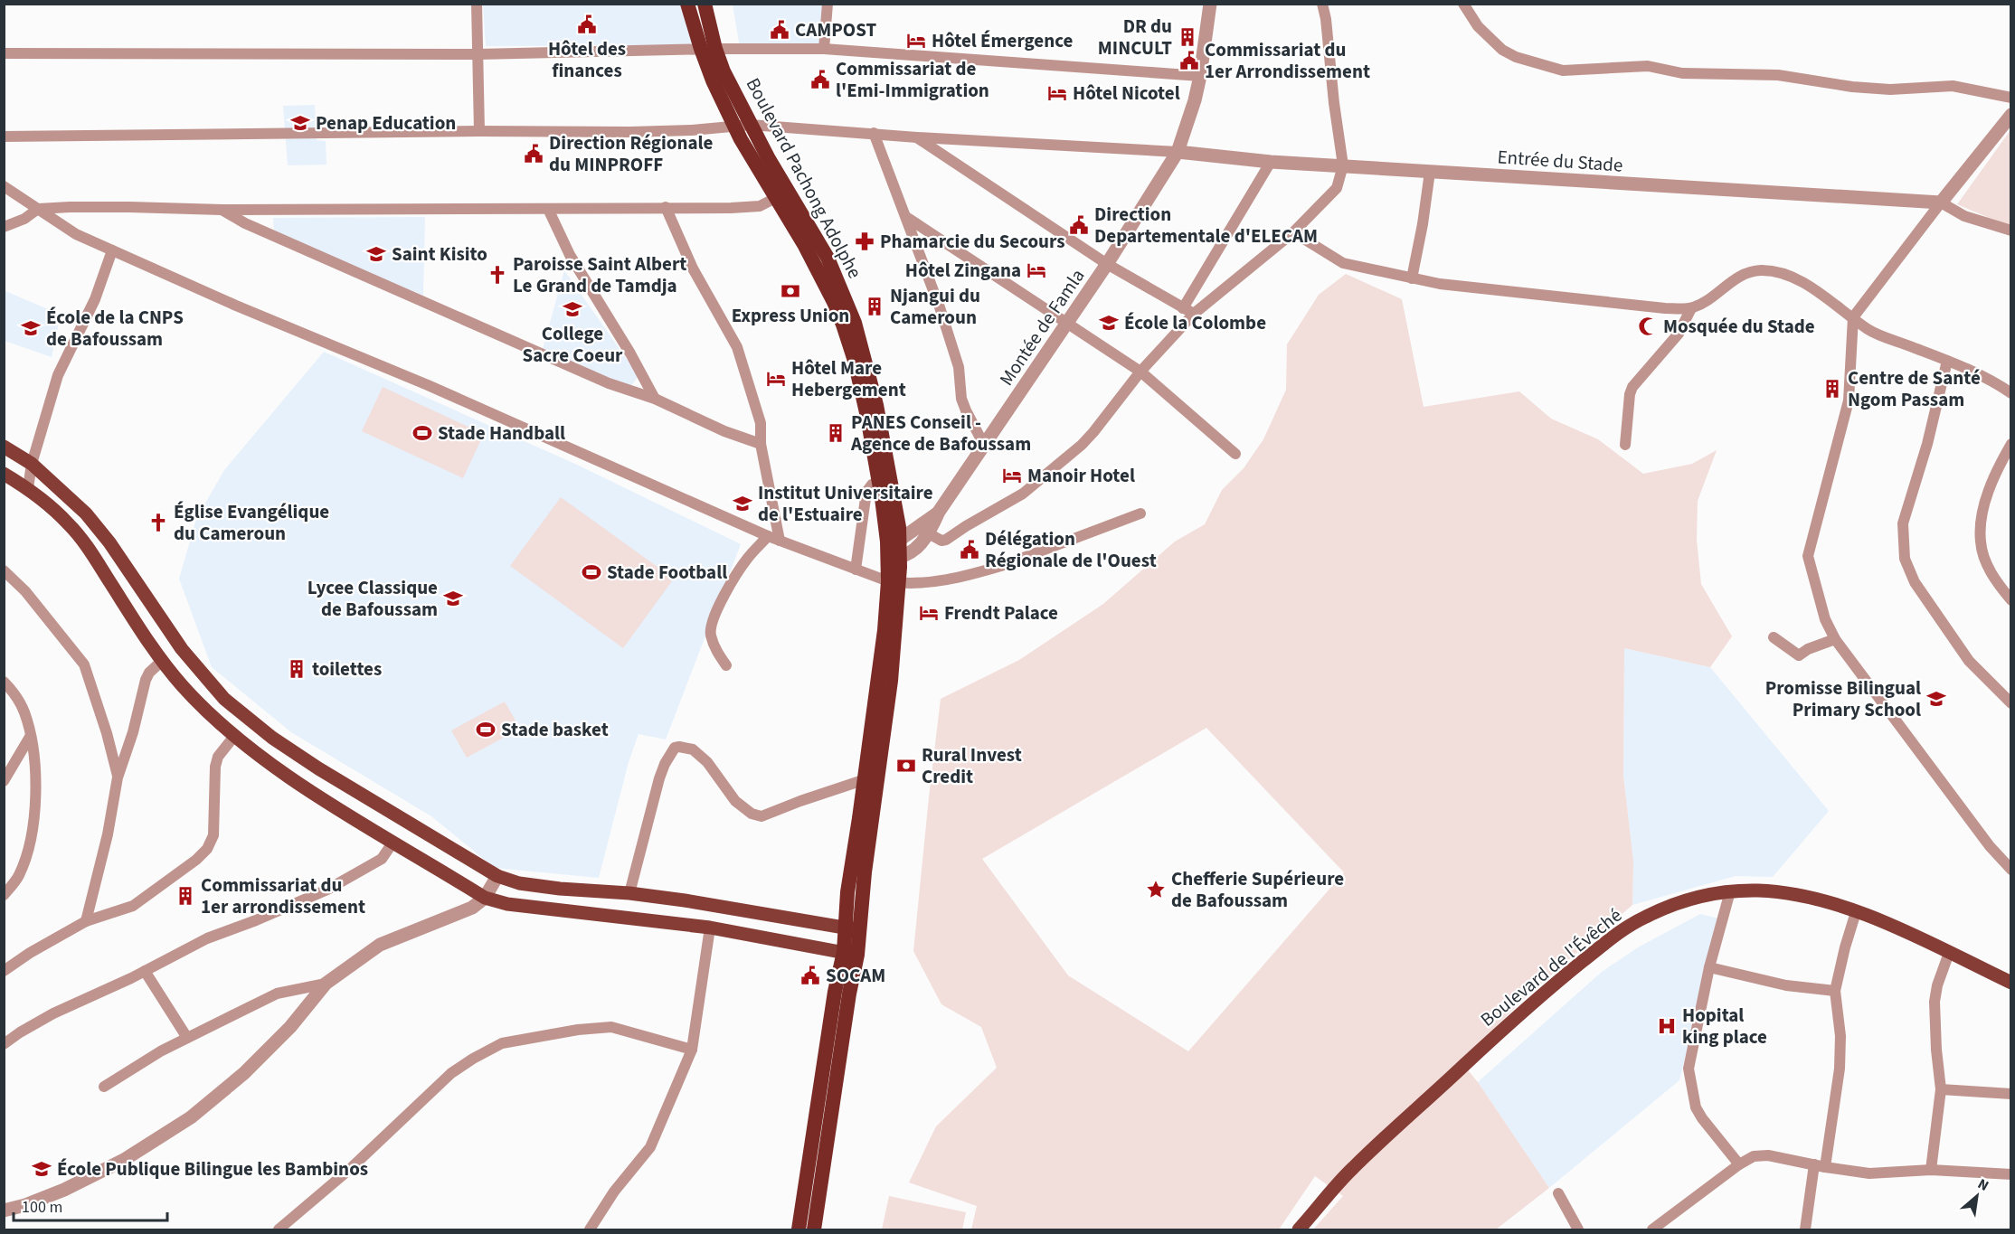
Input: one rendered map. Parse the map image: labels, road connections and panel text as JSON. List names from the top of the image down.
{
  "streets": {
    "highway": ["Boulevard Pachong Adolphe"],
    "main road": ["Boulevard de l'Évêché"],
    "street": ["Entrée du Stade", "Montée de Famla"]
  },
  "crossings": [
    ["Entrée du Stade", "Montée de Famla"],
    ["Boulevard Pachong Adolphe", "Montée de Famla"]
  ],
  "places": {
    "public building": [
      "Hôtel des finances",
      "CAMPOST",
      "Commissariat du 1er Arrondissement",
      "Commissariat de l'Emi-Immigration",
      "Direction Régionale du MINPROFF",
      "Direction Departementale d'ELECAM",
      "Délégation Régionale de l'Ouest",
      "SOCAM"
    ],
    "building": [
      "DR du MINCULT",
      "Njangui du Cameroun",
      "Centre de Santé Ngom Passam",
      "PANES Conseil - Agence de Bafoussam",
      "toilettes",
      "Commissariat du 1er arrondissement"
    ],
    "hotel": [
      "Hôtel Émergence",
      "Hôtel Nicotel",
      "Hôtel Zingana",
      "Hôtel Mare Hebergement",
      "Manoir Hotel",
      "Frendt Palace"
    ],
    "school or university": [
      "Penap Education",
      "Saint Kisito",
      "College Sacre Coeur",
      "École la Colombe",
      "École de la CNPS de Bafoussam",
      "Institut Universitaire de l'Estuaire",
      "Lycee Classique de Bafoussam",
      "Promisse Bilingual Primary School",
      "École Publique Bilingue les Bambinos"
    ],
    "pharmacy": ["Phamarcie du Secours"],
    "church": ["Paroisse Saint Albert Le Grand de Tamdja", "Église Evangélique du Cameroun"],
    "bank": ["Express Union", "Rural Invest Credit"],
    "mosque": ["Mosquée du Stade"],
    "sports": ["Stade Handball", "Stade Football", "Stade basket"],
    "place": ["Chefferie Supérieure de Bafoussam"],
    "hospital": ["Hopital king place"]
  },
  "scale_bar": "100 m",
  "north": "top right"
}
